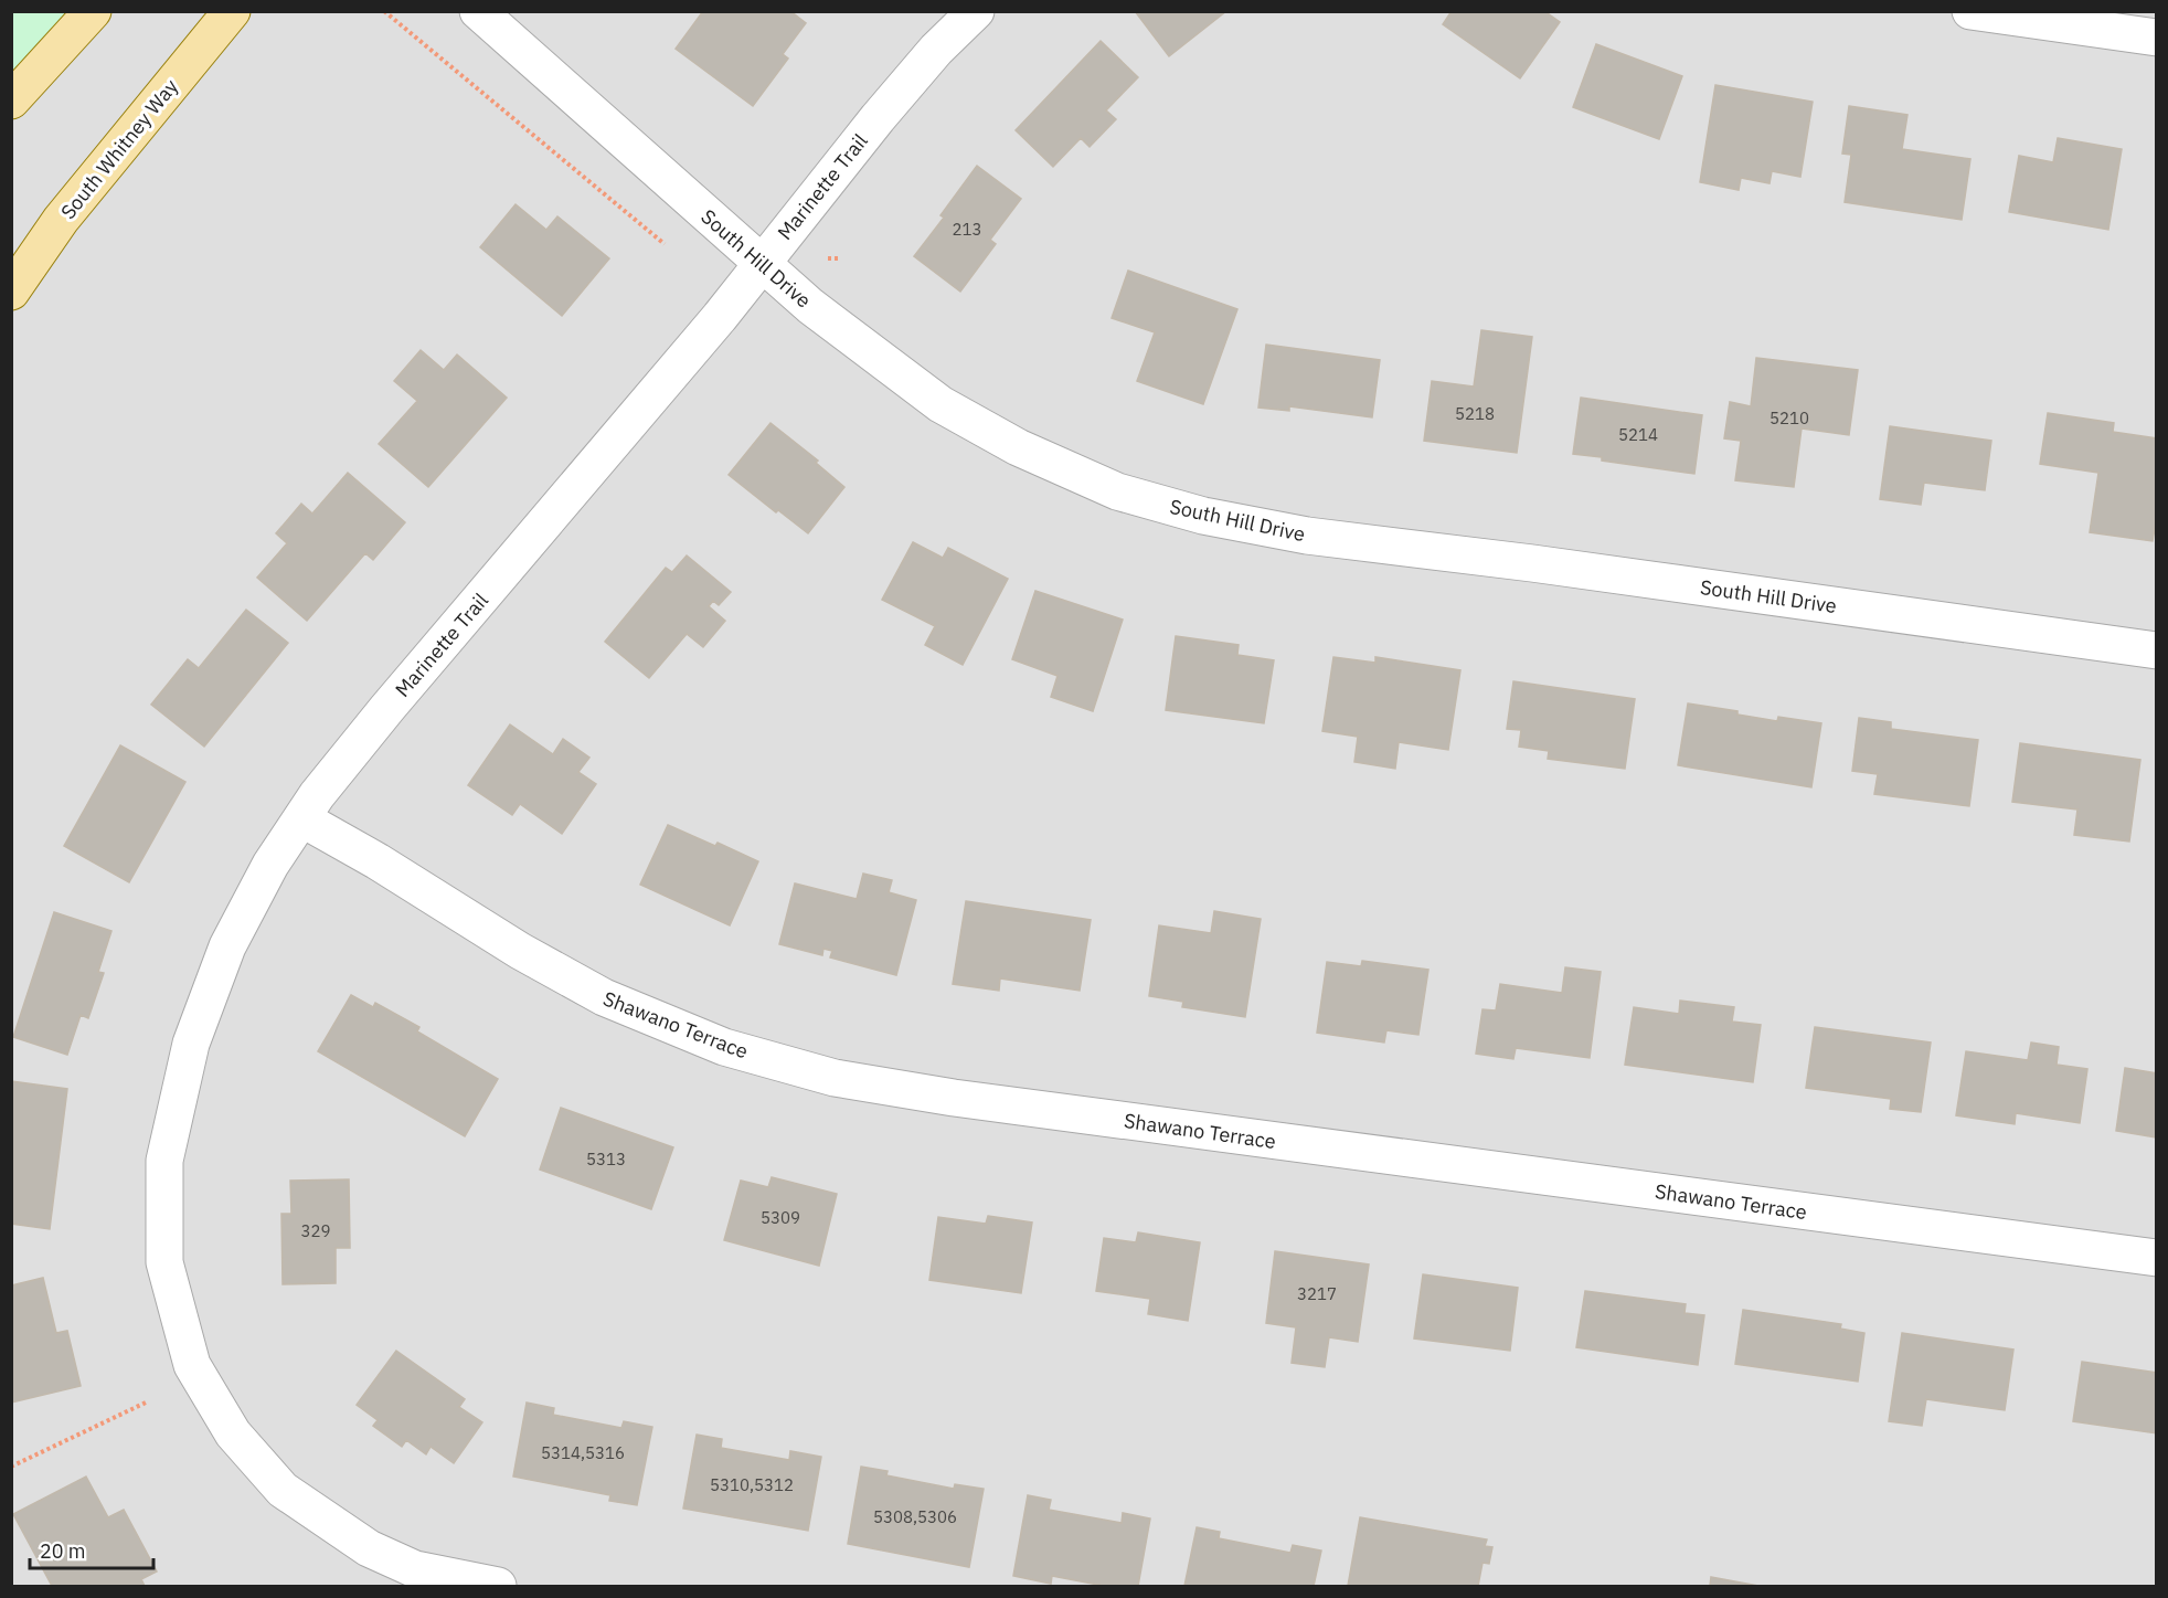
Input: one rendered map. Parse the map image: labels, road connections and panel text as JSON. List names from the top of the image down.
{
  "streets": {
    "main road": ["South Whitney Way"],
    "street": ["Marinette Trail", "South Hill Drive", "Shawano Terrace"]
  },
  "crossings": [
    ["Marinette Trail", "South Hill Drive"],
    ["Marinette Trail", "Shawano Terrace"]
  ],
  "house_numbers": [
    "213",
    "5218",
    "5210",
    "5214",
    "5313",
    "5309",
    "329",
    "3217",
    "5314,5316",
    "5310,5312",
    "5308,5306"
  ],
  "scale_bar": "20 m"
}
